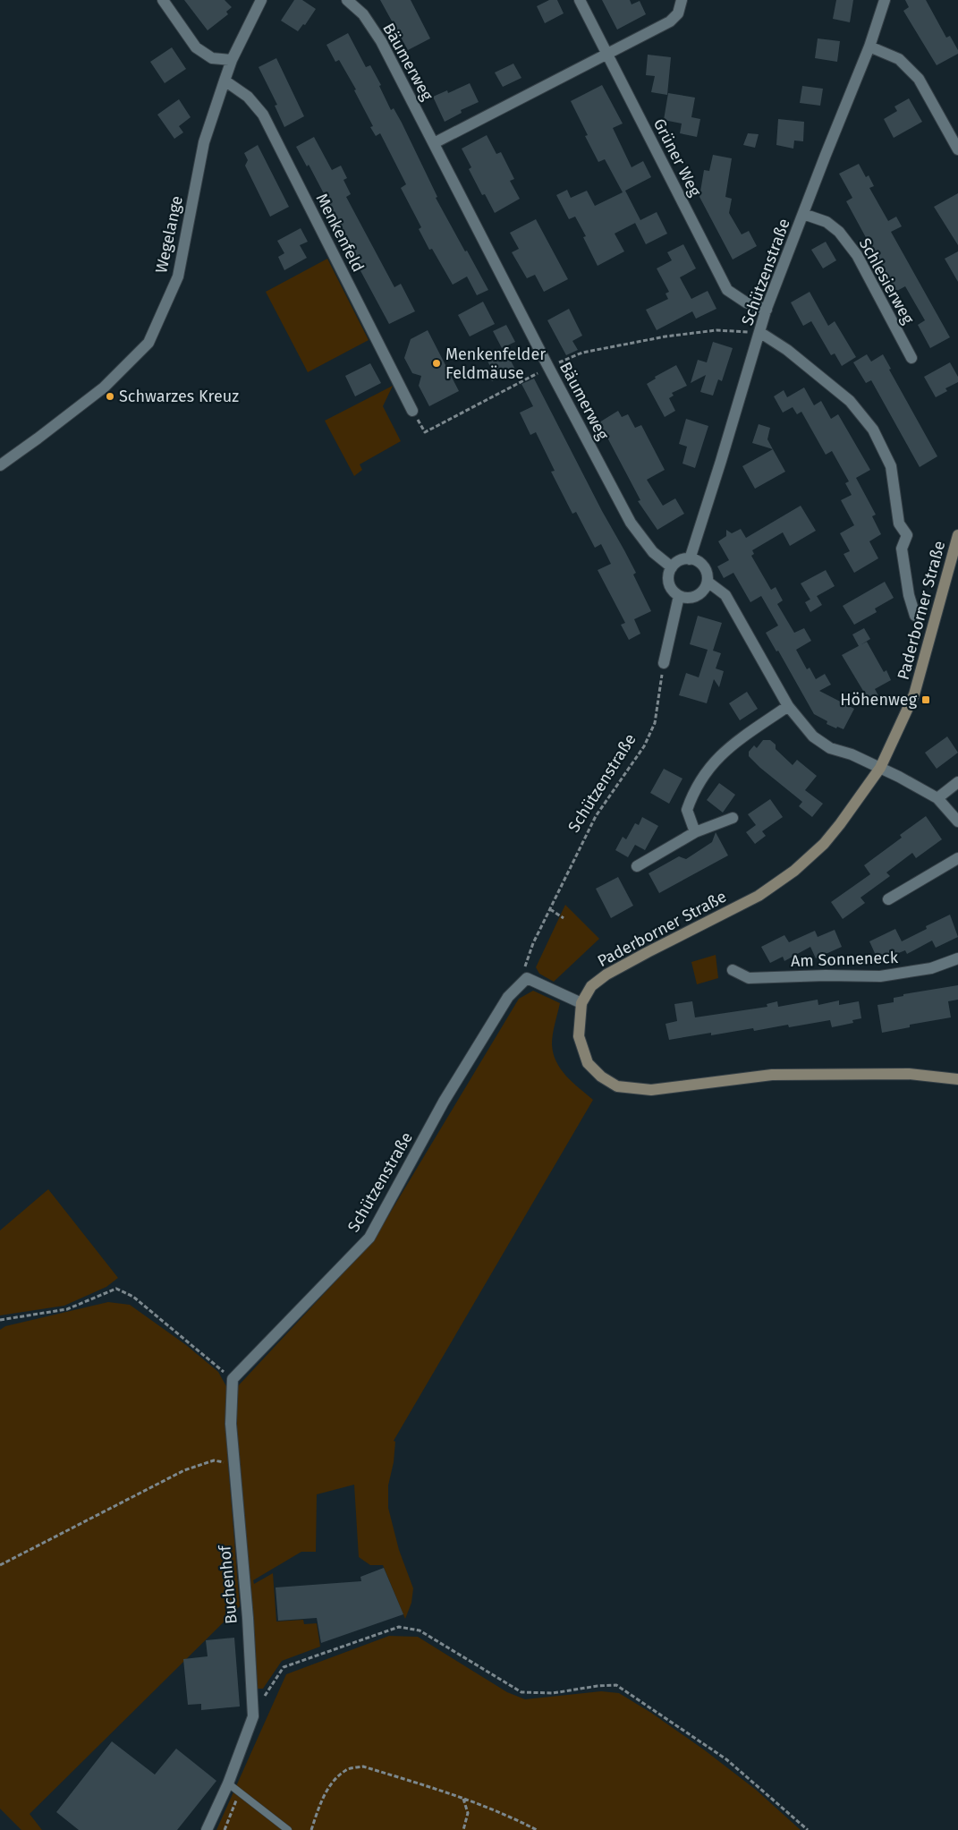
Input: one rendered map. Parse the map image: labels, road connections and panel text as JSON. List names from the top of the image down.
{
  "streets": {
    "main road": ["Paderborner Straße"],
    "street": [
      "Bäumerweg",
      "Grüner Weg",
      "Menkenfeld",
      "Wegelange",
      "Schützenstraße",
      "Schlesierweg",
      "Am Sonneneck",
      "Buchenhof"
    ]
  },
  "crossings": [
    ["Bäumerweg", "Schützenstraße"],
    ["Grüner Weg", "Schützenstraße"],
    ["Menkenfeld", "Wegelange"],
    ["Schützenstraße", "Schlesierweg"],
    ["Schützenstraße", "Buchenhof"]
  ],
  "places": {
    "other": ["Menkenfelder Feldmäuse", "Schwarzes Kreuz"],
    "transit": ["Höhenweg"]
  }
}
